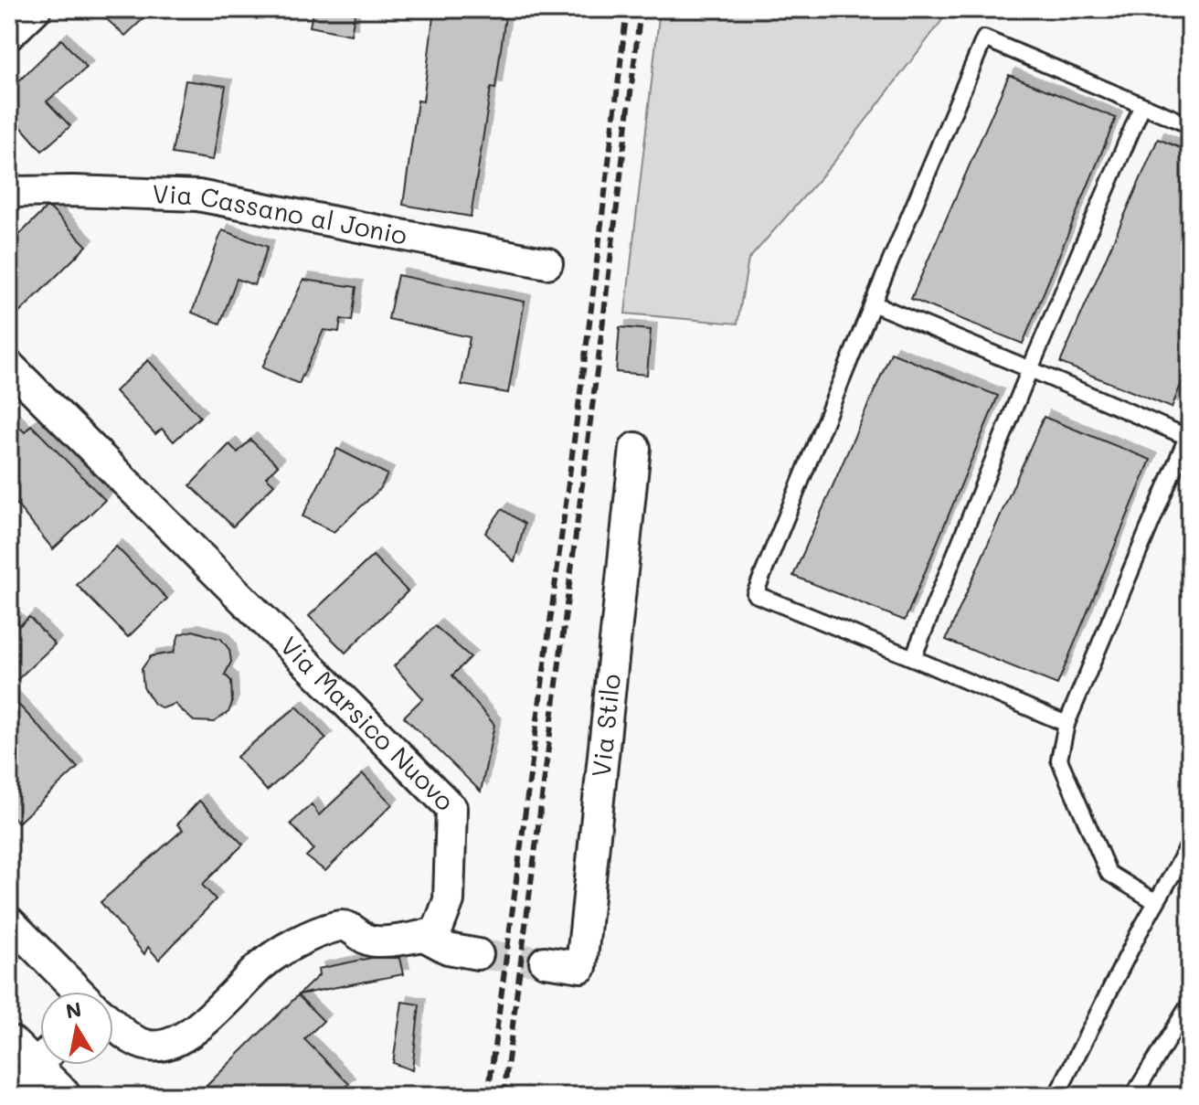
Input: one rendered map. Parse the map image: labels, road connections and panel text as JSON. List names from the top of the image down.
{
  "streets": {
    "street": ["Via Cassano al Jonio", "Via Marsico Nuovo", "Via Stilo"]
  },
  "north": "top"
}
